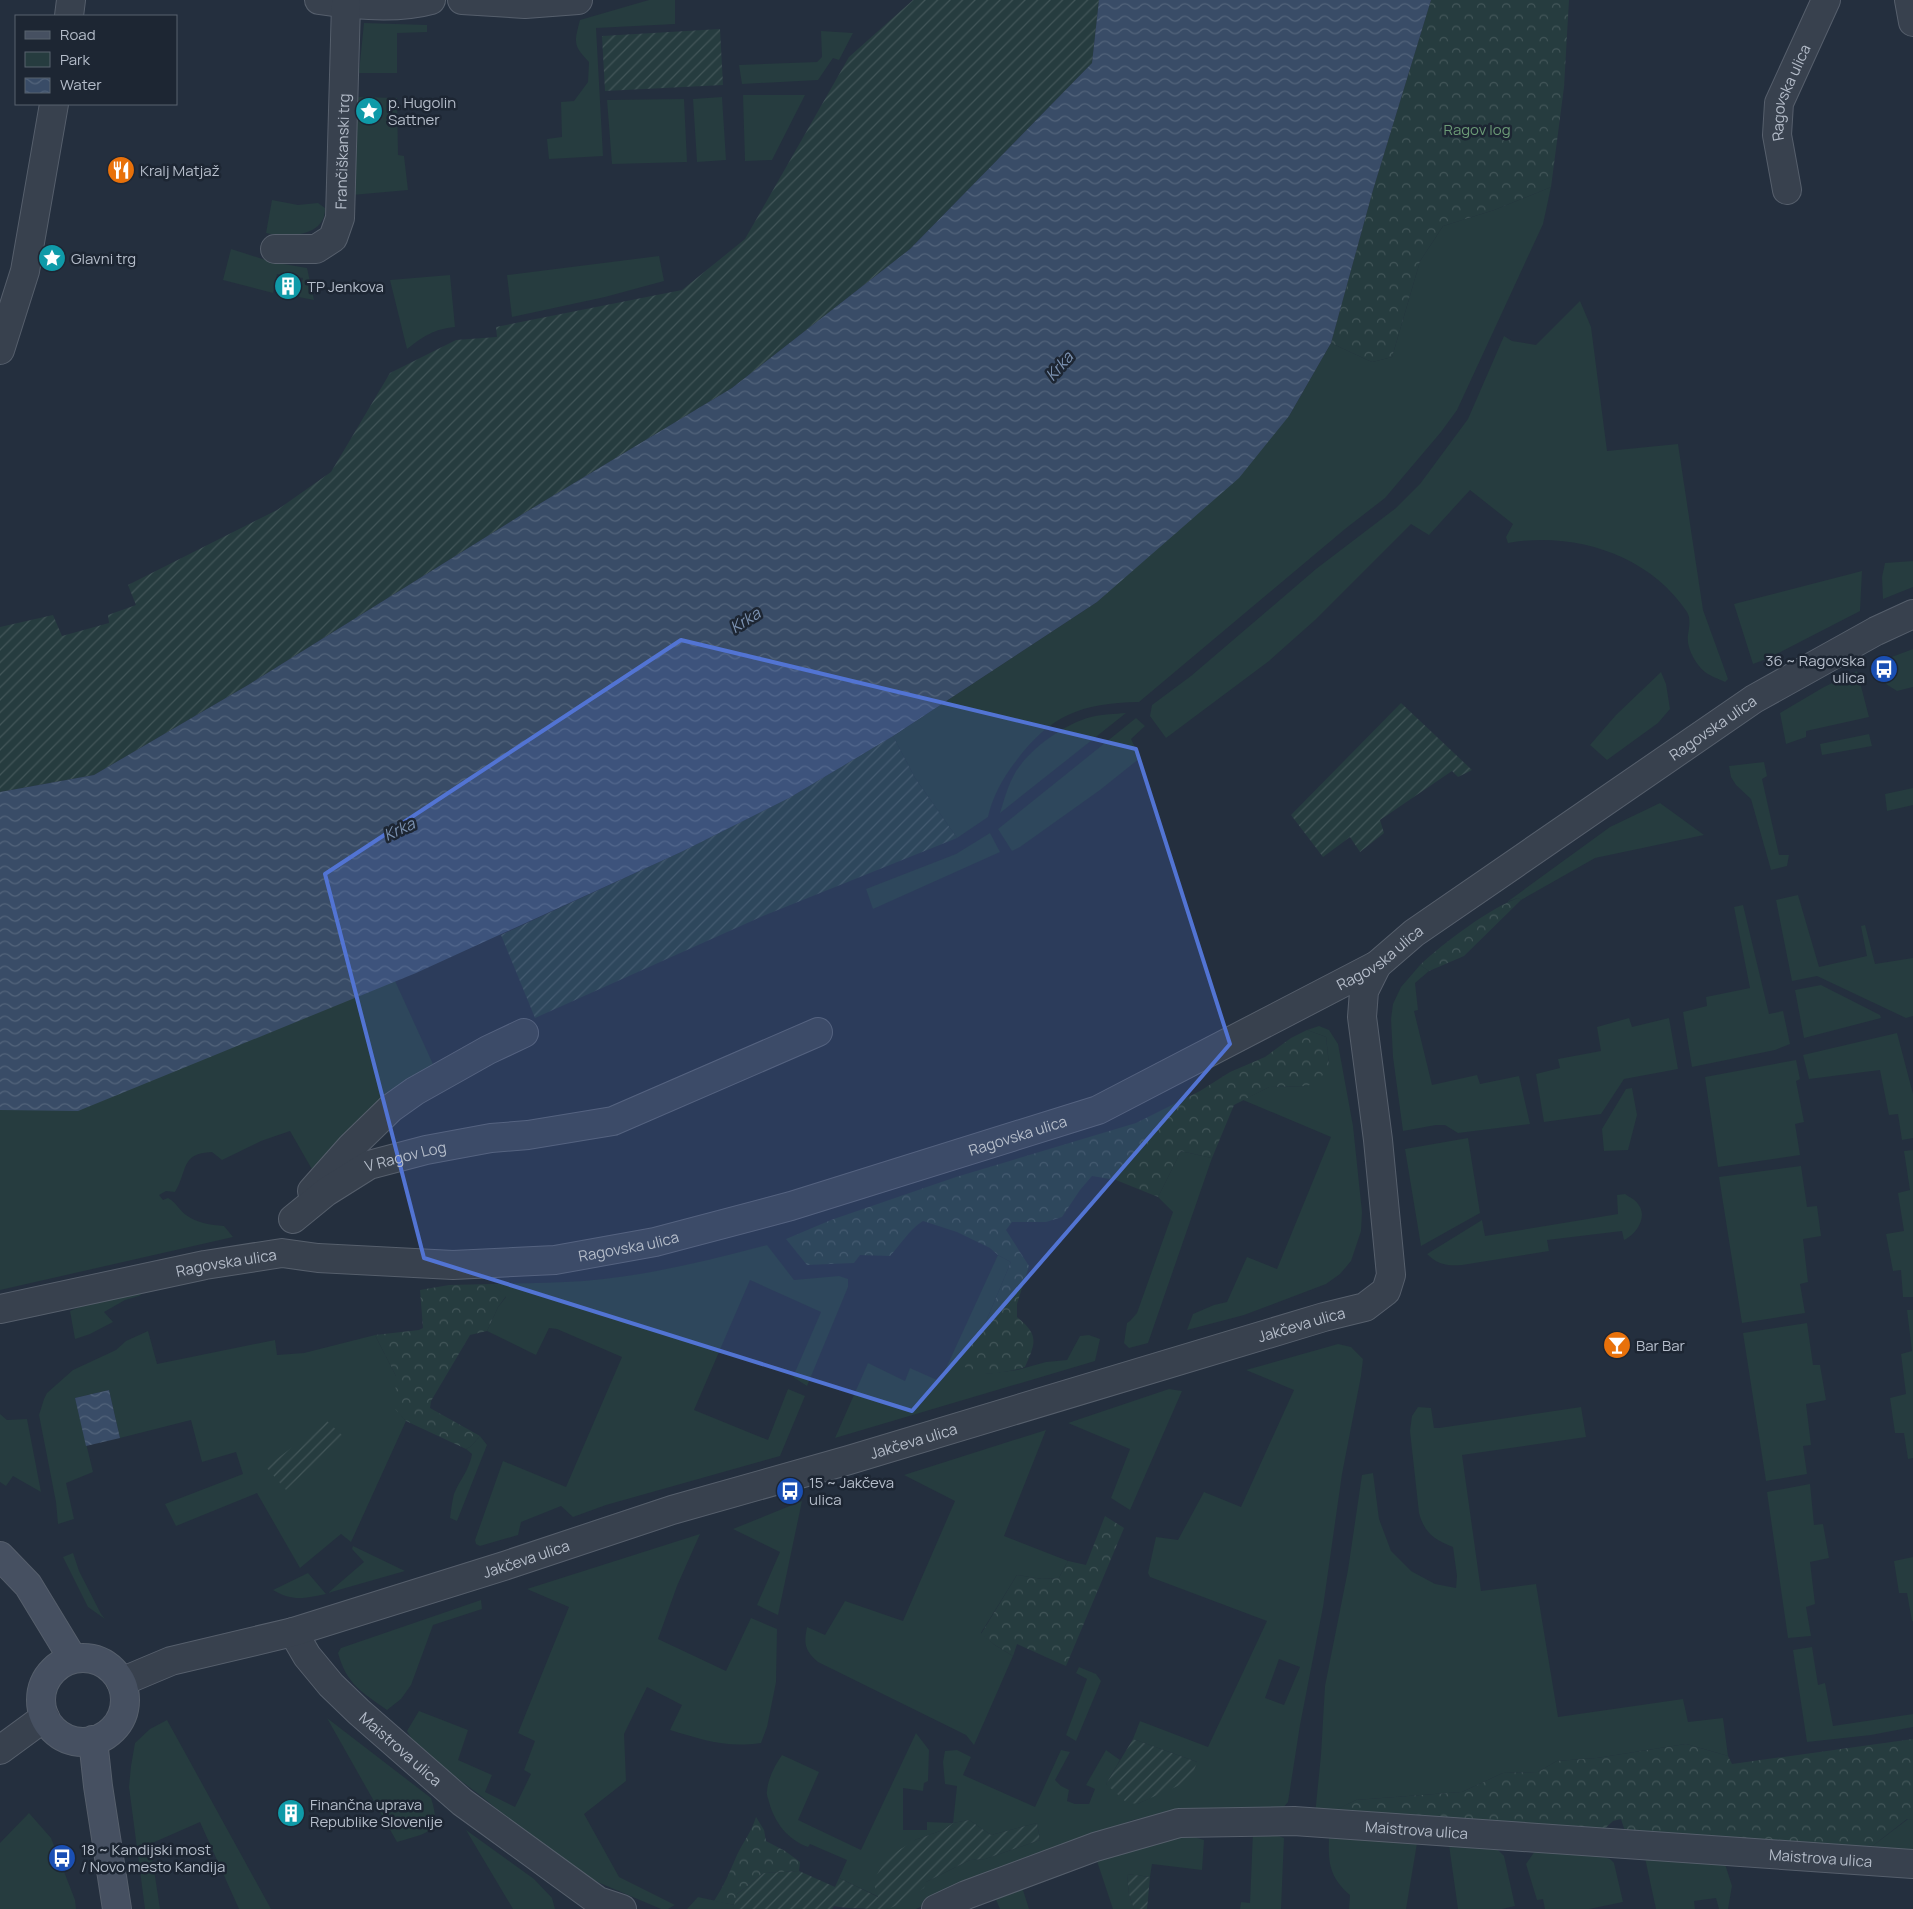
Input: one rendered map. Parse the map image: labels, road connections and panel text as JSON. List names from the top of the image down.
{
  "streets": {
    "street": [
      "Ragovska ulica",
      "Frančiškanski trg",
      "V Ragov Log",
      "Jakčeva ulica",
      "Maistrova ulica"
    ]
  },
  "crossings": [
    ["Ragovska ulica", "Jakčeva ulica"],
    ["Jakčeva ulica", "Maistrova ulica"]
  ],
  "water": ["Krka"],
  "parks": ["Ragov log"],
  "places": {
    "place": ["p. Hugolin Sattner", "Glavni trg"],
    "restaurant": ["Kralj Matjaž"],
    "building": ["TP Jenkova", "Finančna uprava Republike Slovenije"],
    "bus stop": ["36 ~ Ragovska ulica", "15 ~ Jakčeva ulica", "18 ~ Kandijski most / Novo mesto Kandija"],
    "bar": ["Bar Bar"]
  },
  "legend": ["Road", "Park", "Water"]
}
